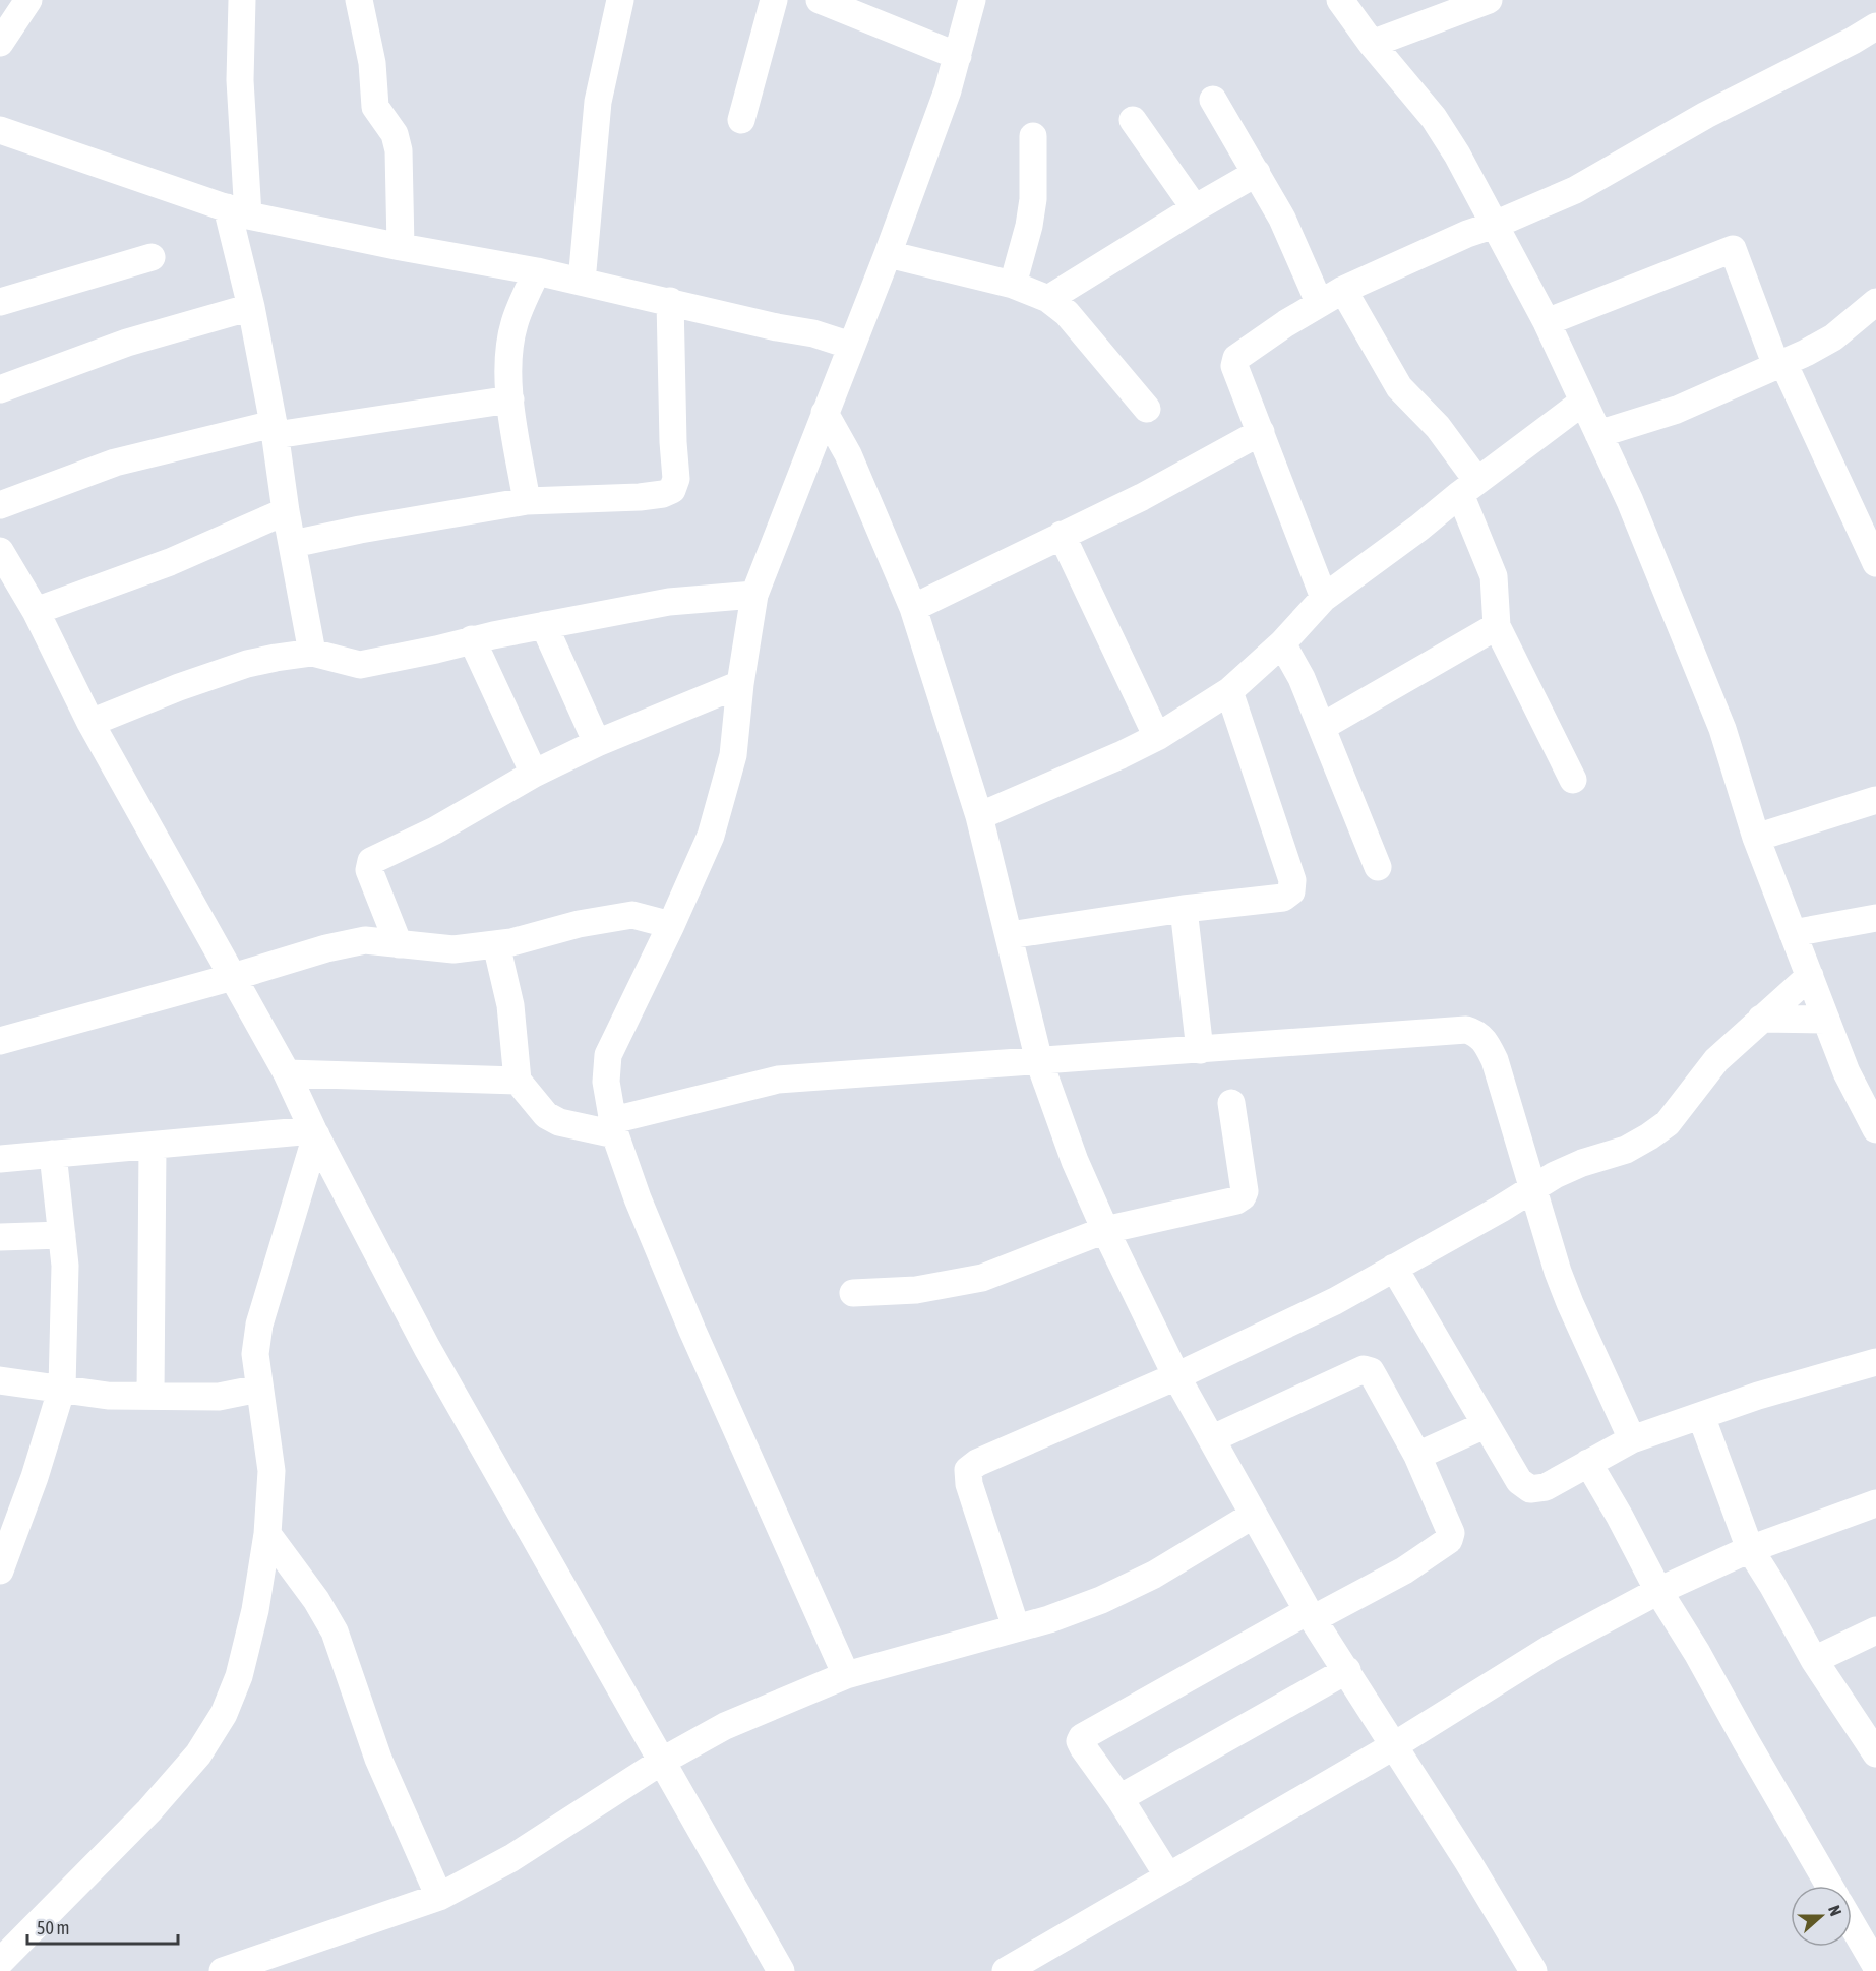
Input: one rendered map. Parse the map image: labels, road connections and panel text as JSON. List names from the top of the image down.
{
  "scale_bar": "50 m",
  "north": "right"
}
